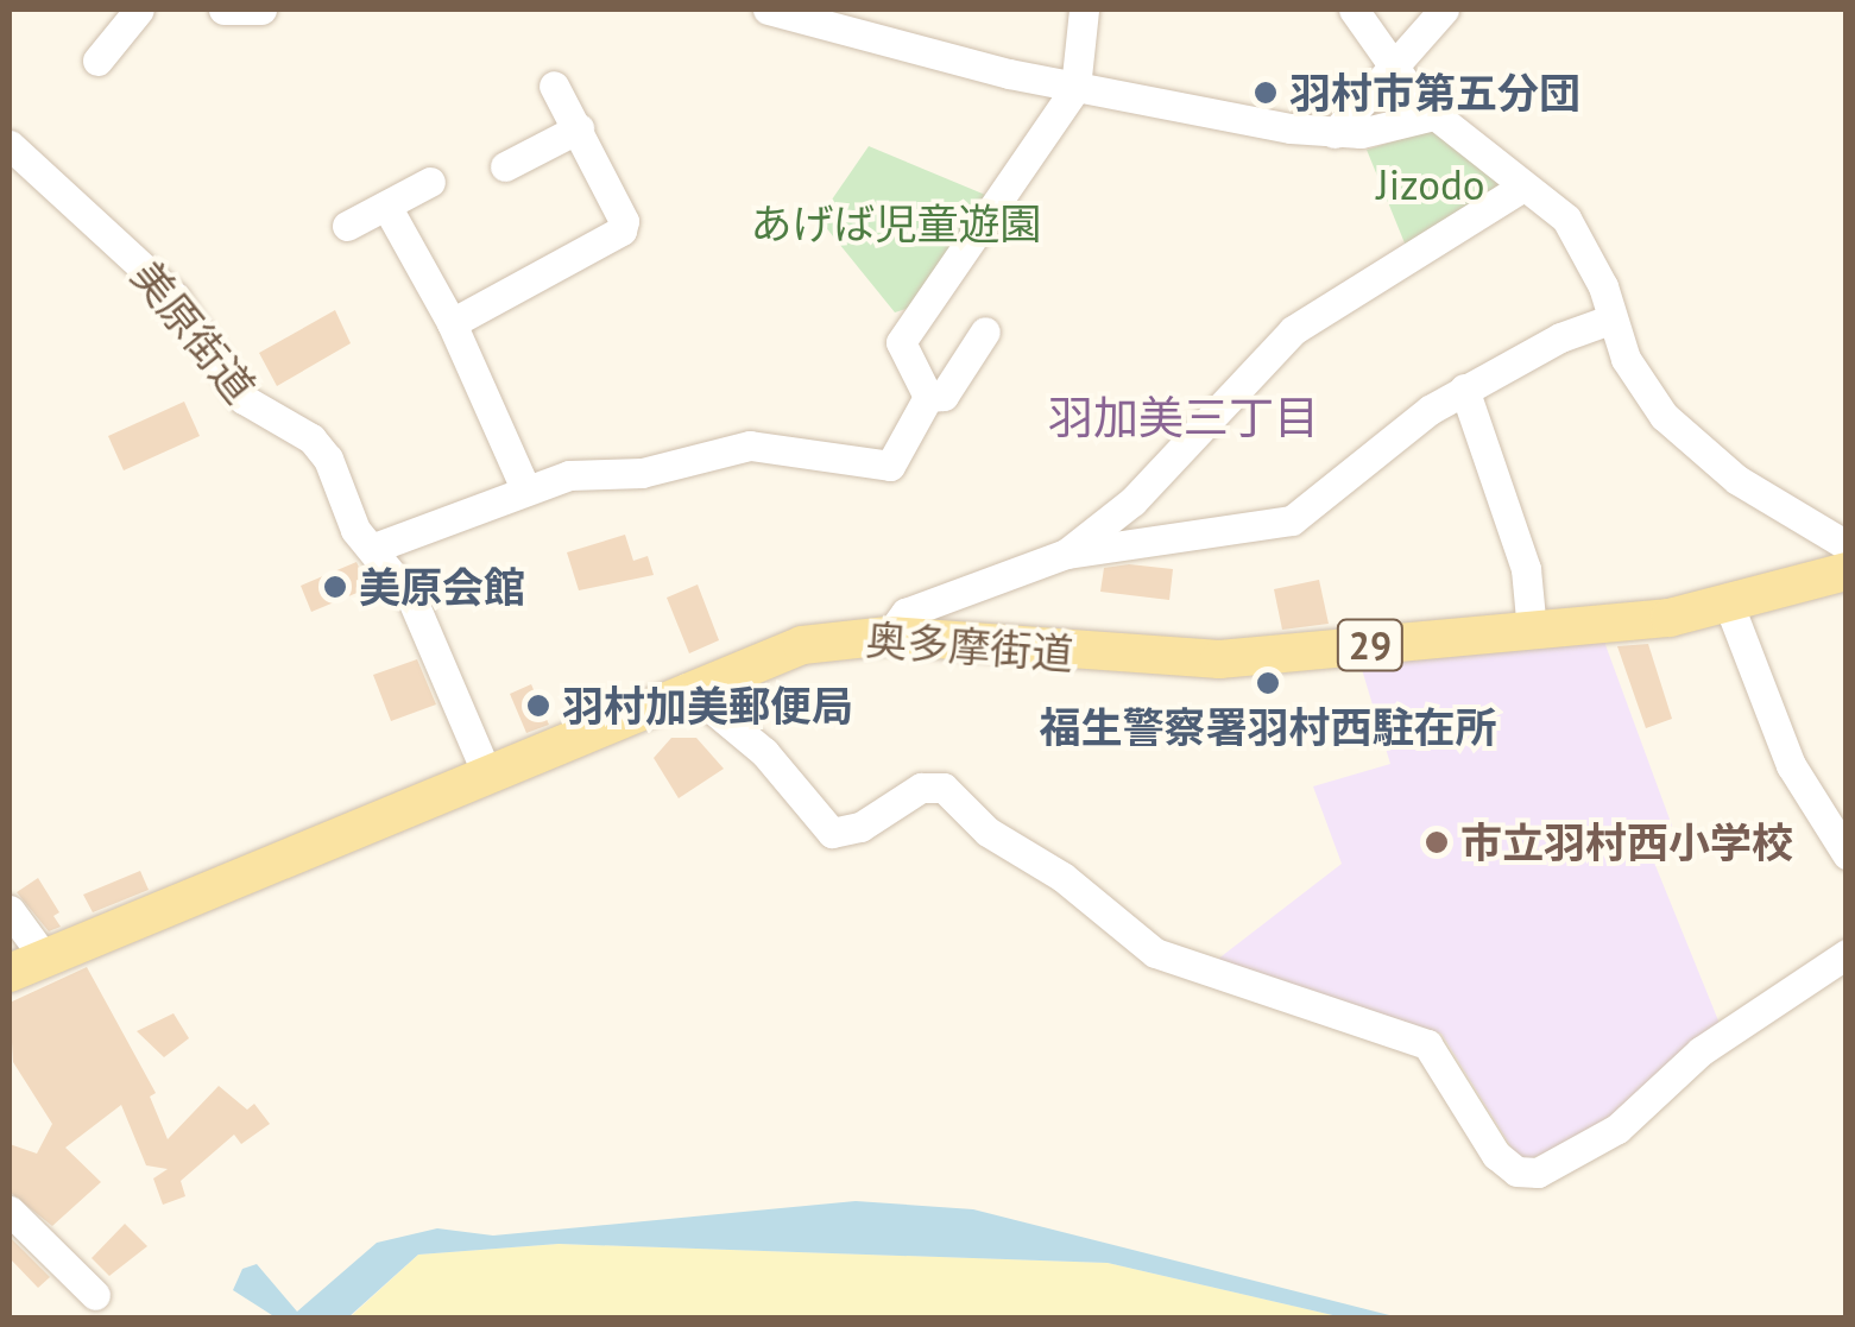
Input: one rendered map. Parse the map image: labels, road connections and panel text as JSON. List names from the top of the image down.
{
  "streets": {
    "main road": ["29", "奥多摩街道"],
    "street": ["美原街道"]
  },
  "crossings": [
    ["美原街道", "奥多摩街道"]
  ],
  "districts": ["羽加美三丁目"],
  "parks": ["Jizodo", "あげば児童遊園"],
  "places": [
    "羽村市第五分団",
    "美原会館",
    "福生警察署羽村西駐在所",
    "羽村加美郵便局",
    "市立羽村西小学校"
  ]
}
